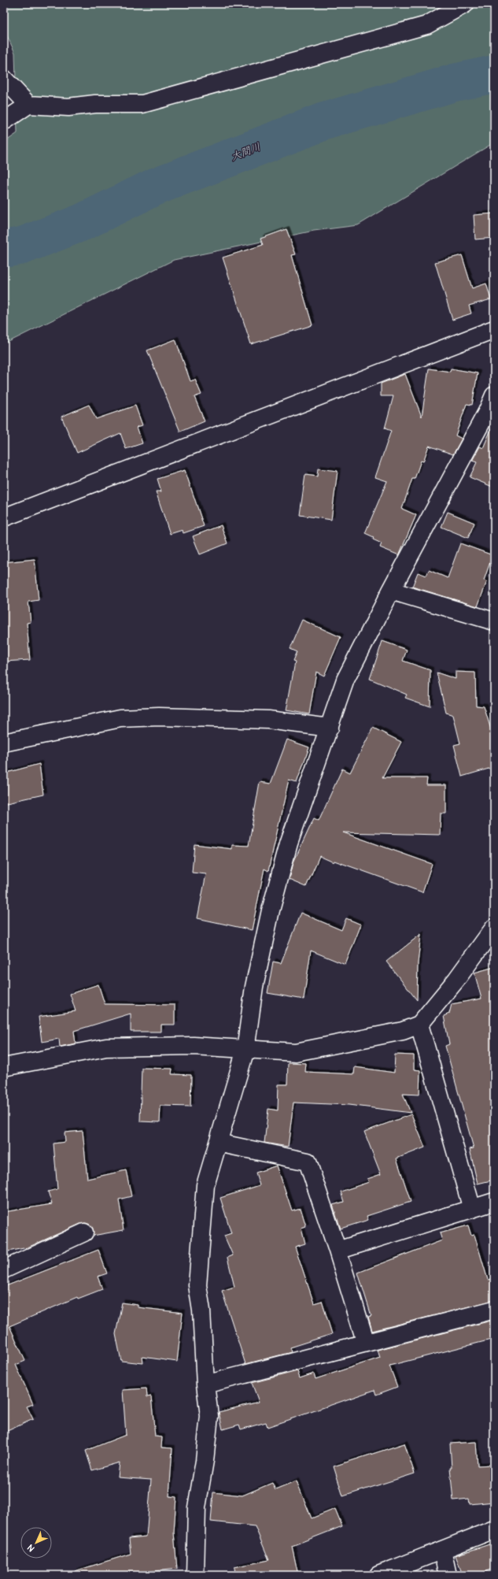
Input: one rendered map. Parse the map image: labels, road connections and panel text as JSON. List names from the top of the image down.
{
  "water": ["大間川"],
  "north": "bottom left"
}
